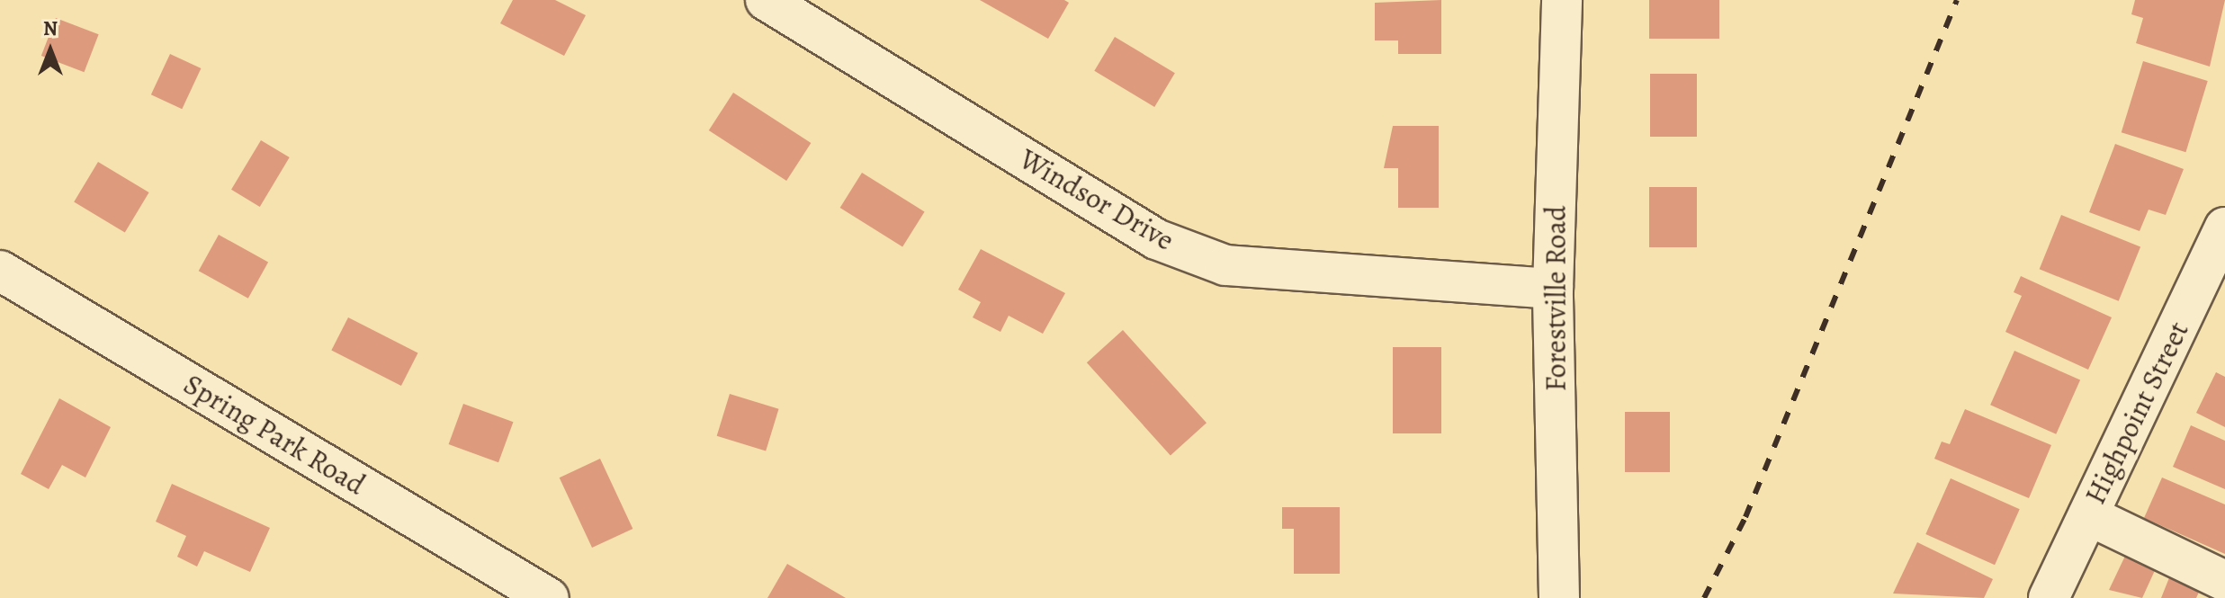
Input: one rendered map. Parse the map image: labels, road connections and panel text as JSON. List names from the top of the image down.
{
  "streets": {
    "street": [
      "Windsor Drive",
      "Forestville Road",
      "Highpoint Street",
      "Spring Park Road"
    ]
  },
  "crossings": [
    ["Windsor Drive", "Forestville Road"]
  ],
  "north": "top"
}
